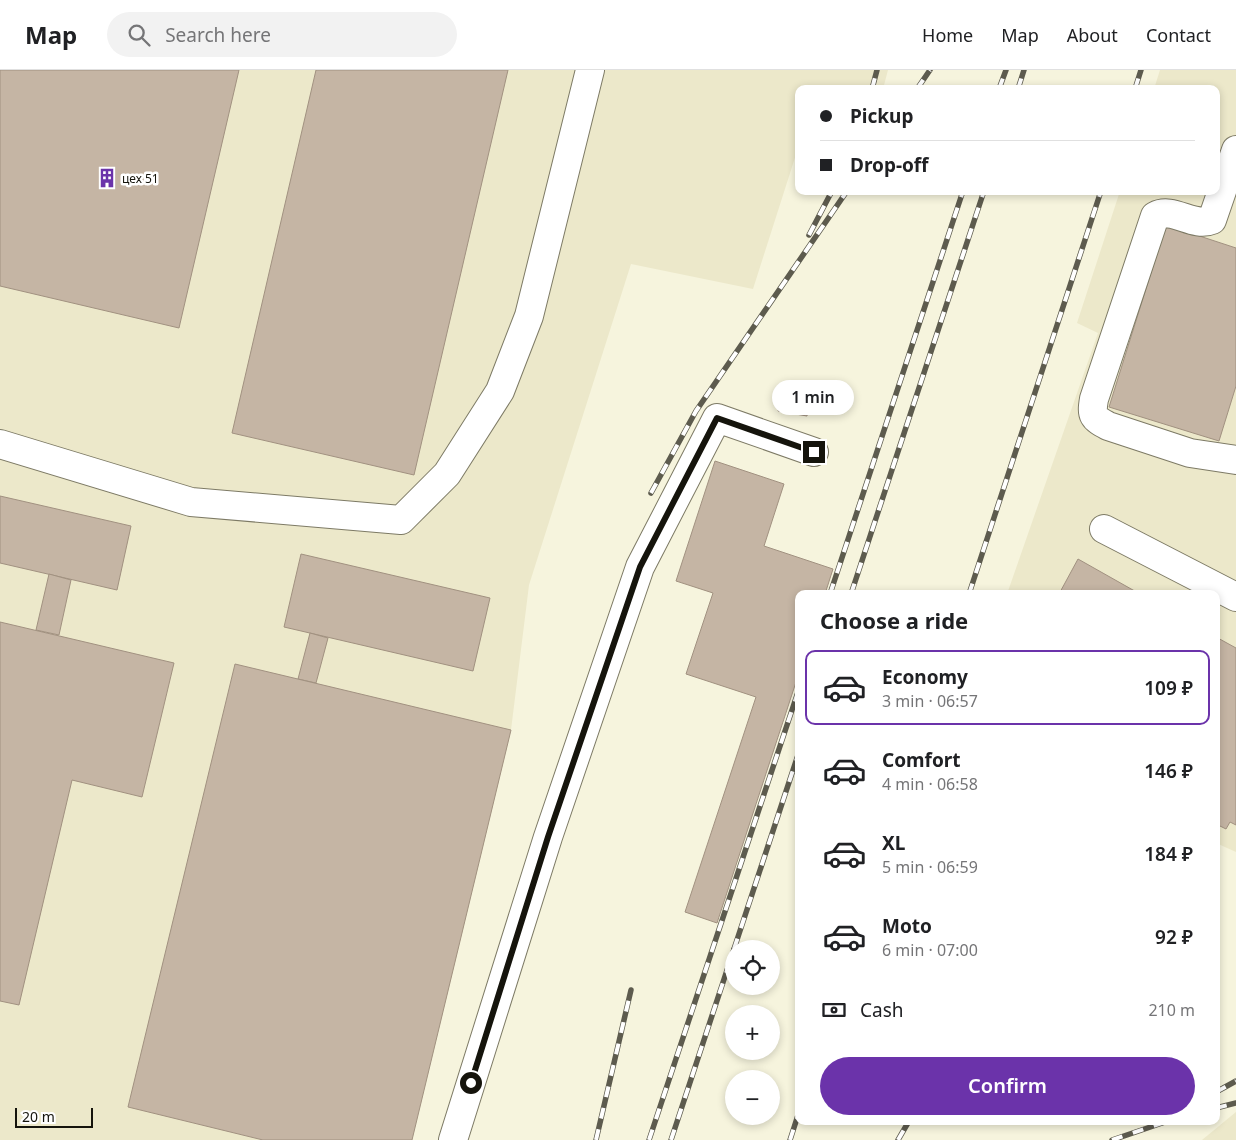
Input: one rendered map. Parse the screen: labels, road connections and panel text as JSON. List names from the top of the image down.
{
  "places": {
    "building": ["цех 51"]
  },
  "scale_bar": "20 m",
  "page": {
    "header": "Map",
    "search": "Search here",
    "nav": [
      "Home",
      "Map",
      "About",
      "Contact"
    ],
    "banner": ["Pickup", "Drop-off"],
    "bubble": "1 min",
    "heading": "Choose a ride",
    "list": [
      {
        "name": "Economy",
        "note": "3 min · 06:57",
        "value": "109 ₽"
      },
      {
        "name": "Comfort",
        "note": "4 min · 06:58",
        "value": "146 ₽"
      },
      {
        "name": "XL",
        "note": "5 min · 06:59",
        "value": "184 ₽"
      },
      {
        "name": "Moto",
        "note": "6 min · 07:00",
        "value": "92 ₽"
      }
    ],
    "map_buttons": ["+", "−"],
    "pay": ["Cash", "210 m"],
    "buttons": "Confirm",
    "scale": "20 m"
  }
}
